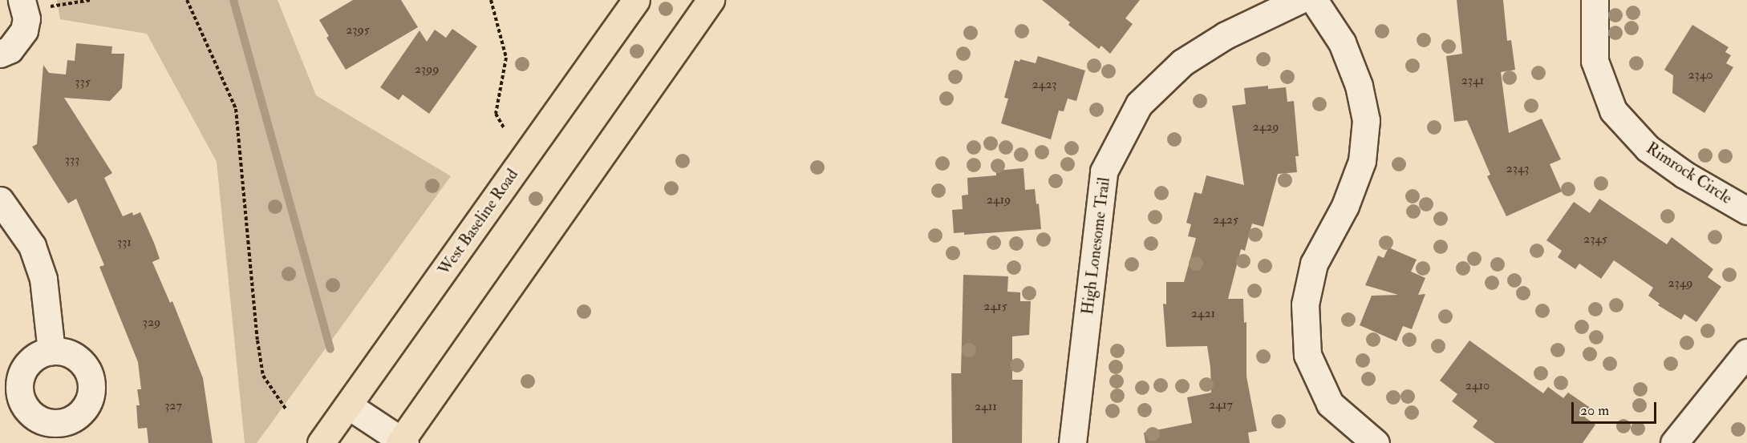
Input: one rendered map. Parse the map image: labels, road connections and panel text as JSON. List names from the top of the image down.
{
  "streets": {
    "main road": ["West Baseline Road"],
    "street": ["Rimrock Circle", "High Lonesome Trail"]
  },
  "house_numbers": [
    "2395",
    "2399",
    "2340",
    "2341",
    "335",
    "2423",
    "2429",
    "333",
    "2343",
    "2419",
    "2425",
    "2345",
    "331",
    "2349",
    "2415",
    "2421",
    "329",
    "2410",
    "2417",
    "327",
    "2411"
  ],
  "scale_bar": "20 m"
}
